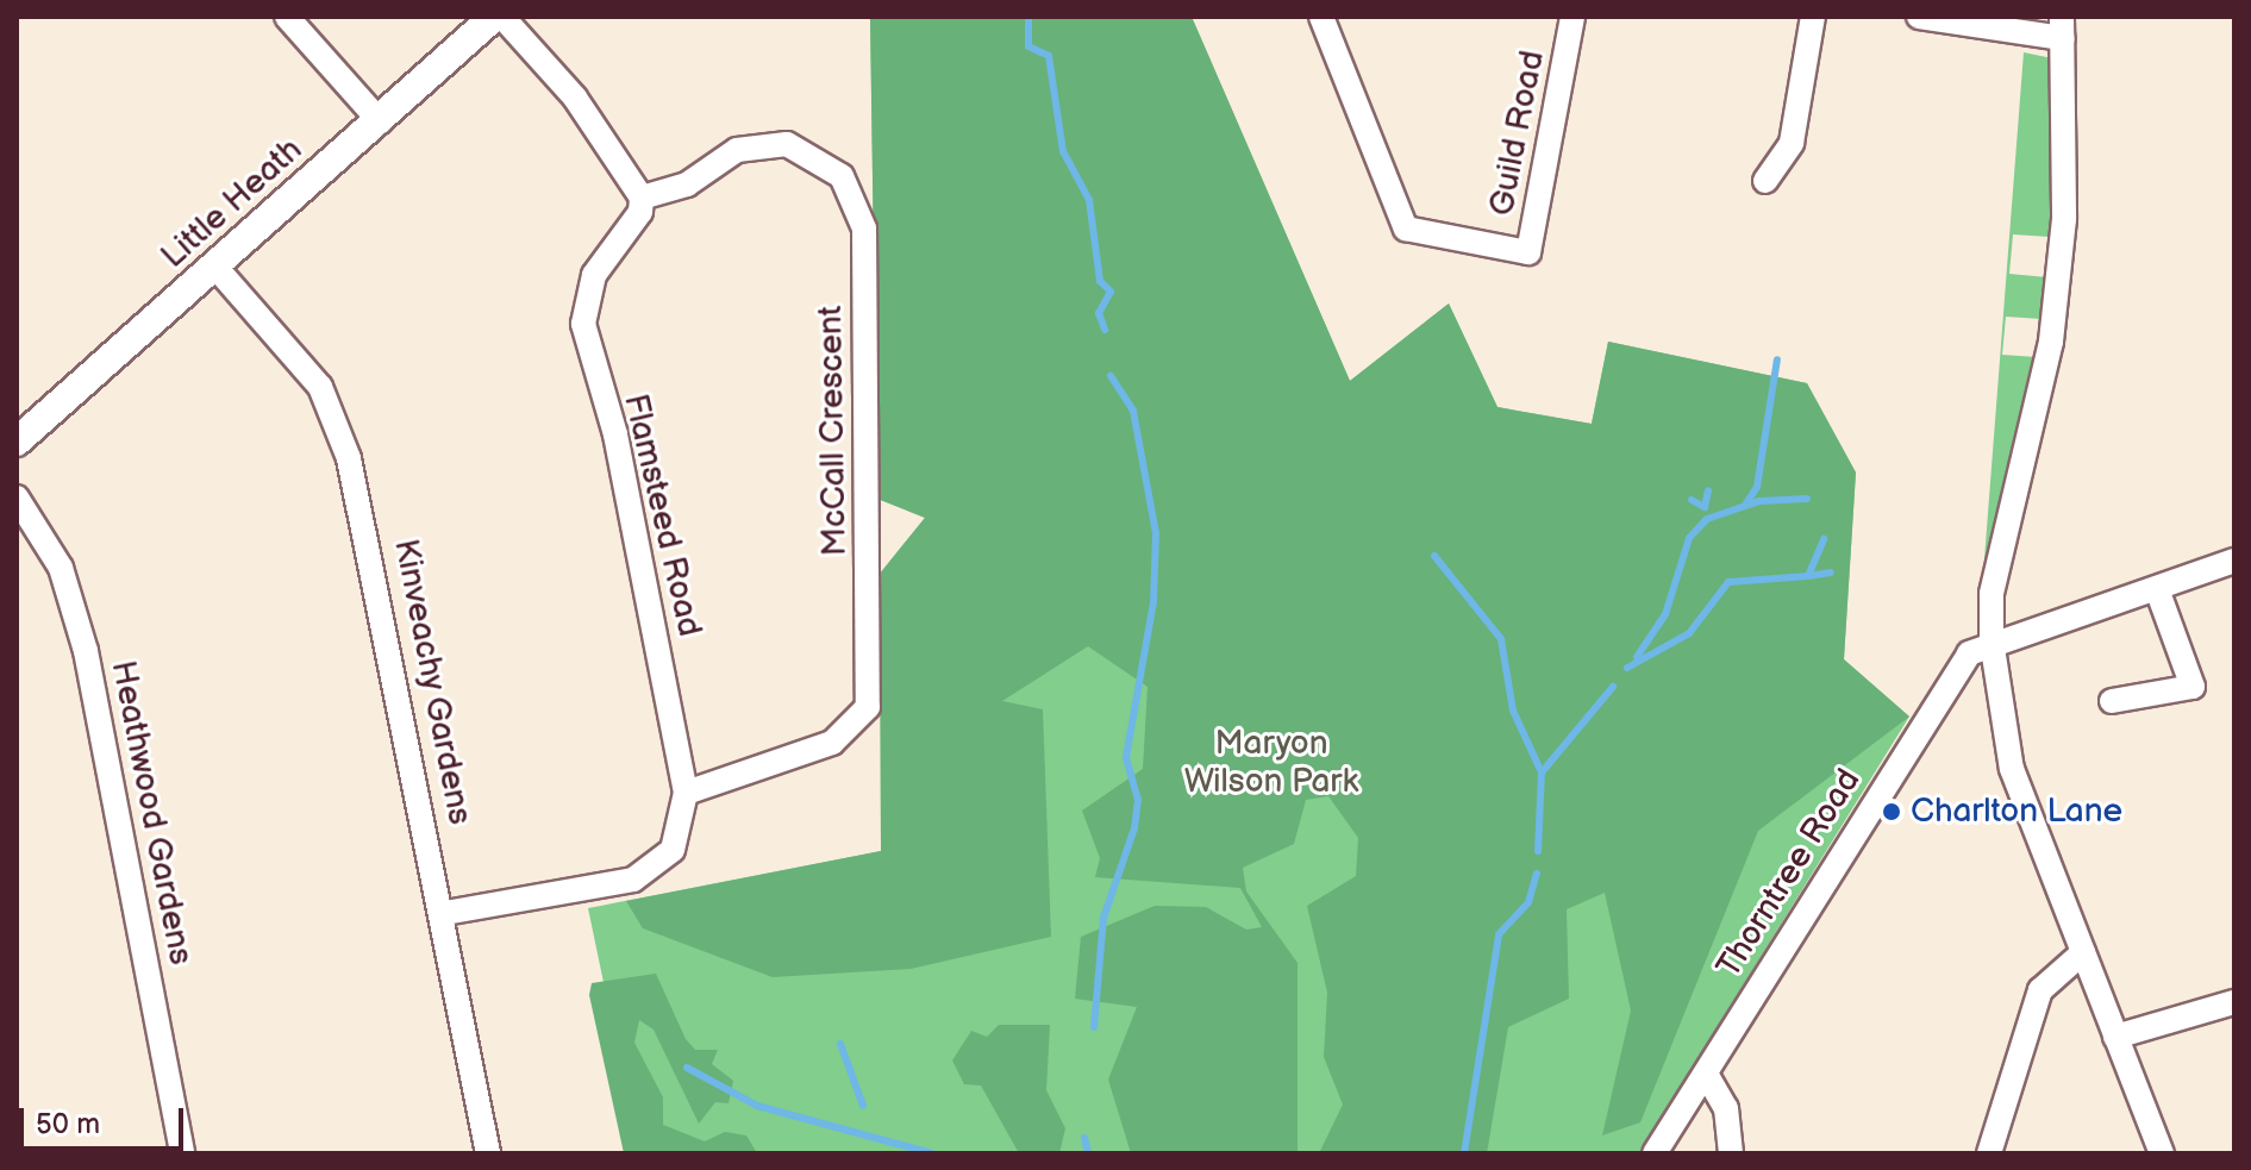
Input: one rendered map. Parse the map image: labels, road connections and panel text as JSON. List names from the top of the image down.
{
  "streets": {
    "main road": ["Little Heath"],
    "street": [
      "Guild Road",
      "McCall Crescent",
      "Flamsteed Road",
      "Kinveachy Gardens",
      "Heathwood Gardens",
      "Thorntree Road"
    ]
  },
  "crossings": [
    ["Little Heath", "Kinveachy Gardens"],
    ["McCall Crescent", "Flamsteed Road"],
    ["Flamsteed Road", "Kinveachy Gardens"]
  ],
  "parks": ["Maryon Wilson Park"],
  "places": ["Charlton Lane"],
  "scale_bar": "50 m"
}
